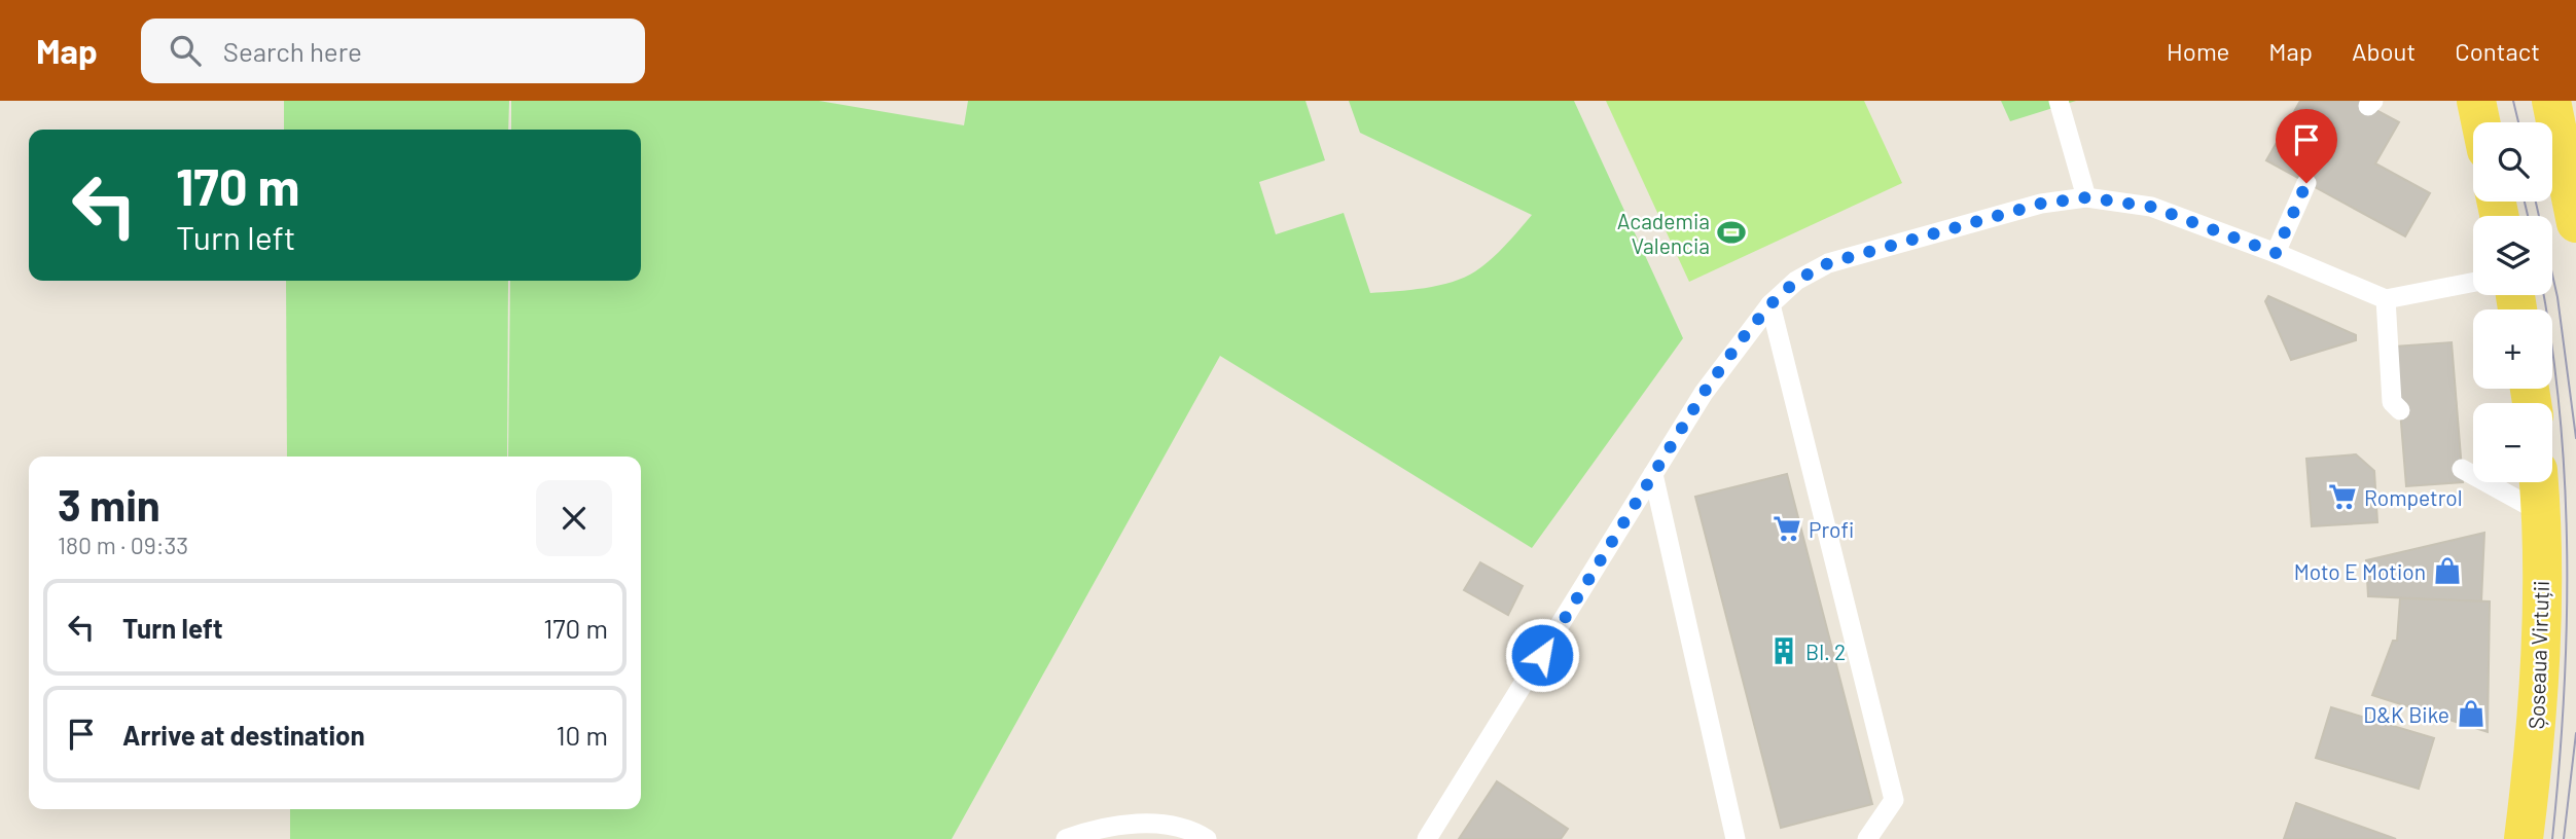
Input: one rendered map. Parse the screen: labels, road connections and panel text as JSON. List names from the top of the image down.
{
  "streets": {
    "main road": ["Șoseaua Virtuții"]
  },
  "places": {
    "sports": ["Academia Valencia"],
    "supermarket": ["Rompetrol", "Profi"],
    "shop": ["Moto E Motion", "D&K Bike"],
    "building": ["Bl. 2"]
  },
  "page": {
    "header": "Map",
    "search": "Search here",
    "nav": [
      "Home",
      "Map",
      "About",
      "Contact"
    ],
    "map_buttons": ["+", "−"],
    "turn": ["170 m", "Turn left"],
    "heading": ["3 min", "180 m · 09:33"],
    "list": [
      {
        "name": "Turn left",
        "value": "170 m"
      },
      {
        "name": "Arrive at destination",
        "value": "10 m"
      }
    ]
  }
}
